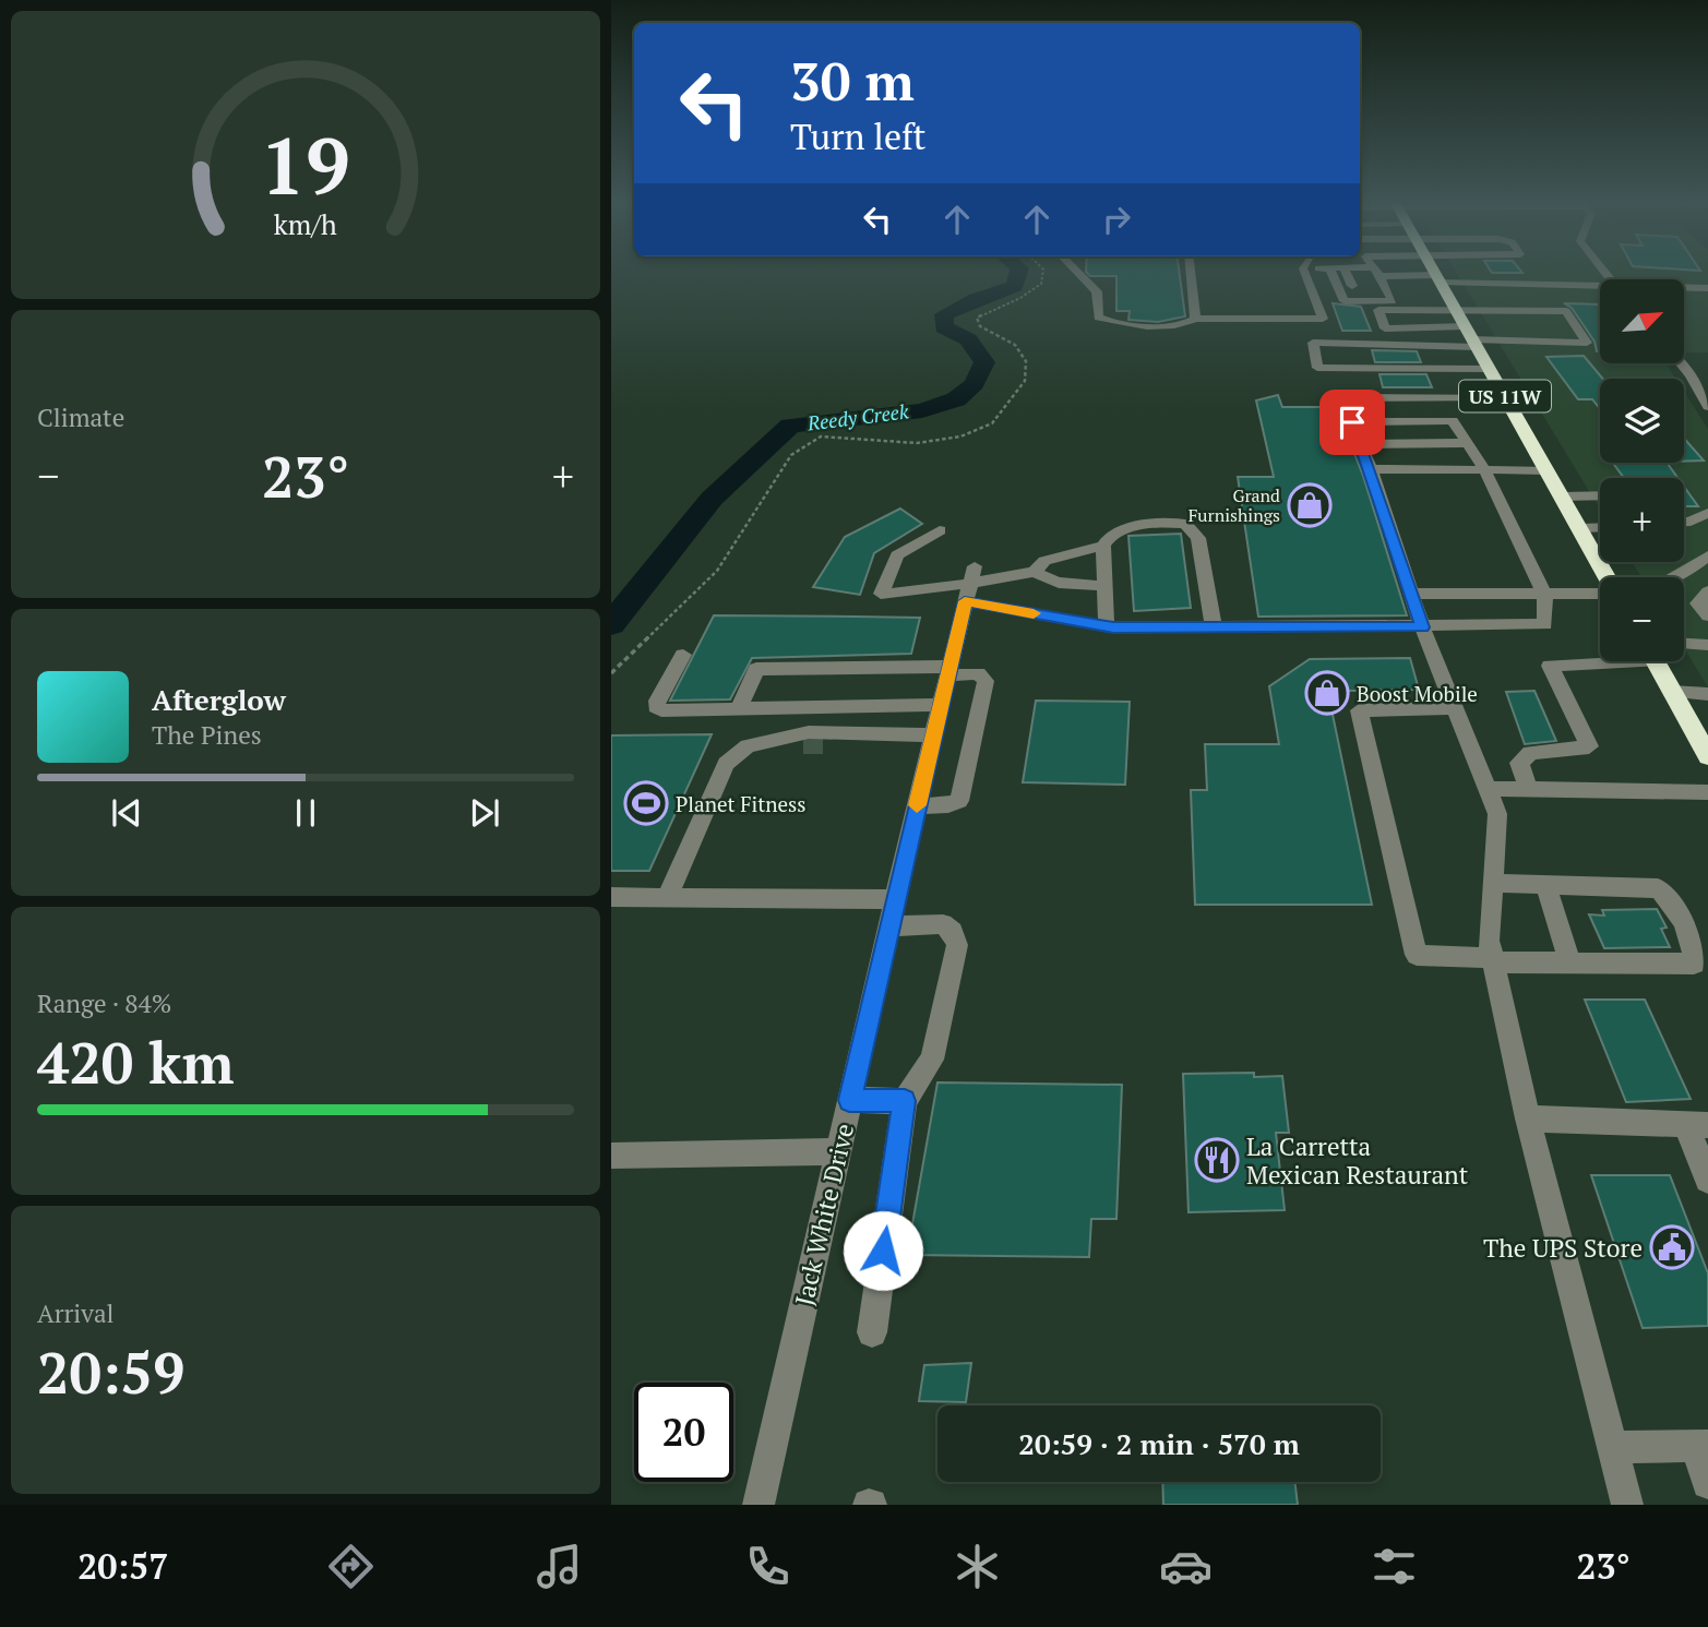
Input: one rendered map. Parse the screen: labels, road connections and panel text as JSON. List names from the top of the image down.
{
  "streets": {
    "highway": ["US 11W"],
    "street": ["Jack White Drive"]
  },
  "water": ["Reedy Creek"],
  "places": {
    "shop": ["Grand Furnishings", "Boost Mobile"],
    "sports": ["Planet Fitness"],
    "restaurant": ["La Carretta Mexican Restaurant"],
    "public building": ["The UPS Store"]
  },
  "north": "top right",
  "page": {
    "turn": ["30 m", "Turn left"],
    "map_buttons": ["+", "−"],
    "tile": [
      "Climate",
      ["Range · 84%", "420 km"],
      ["Arrival", "20:59"]
    ],
    "heat": ["−", "23°", "+"],
    "song": ["Afterglow", "The Pines"],
    "limit": "20",
    "trip": "20:59 · 2 min · 570 m",
    "tabs": ["20:57", "23°"],
    "gauge": ["19", "km/h"]
  }
}
